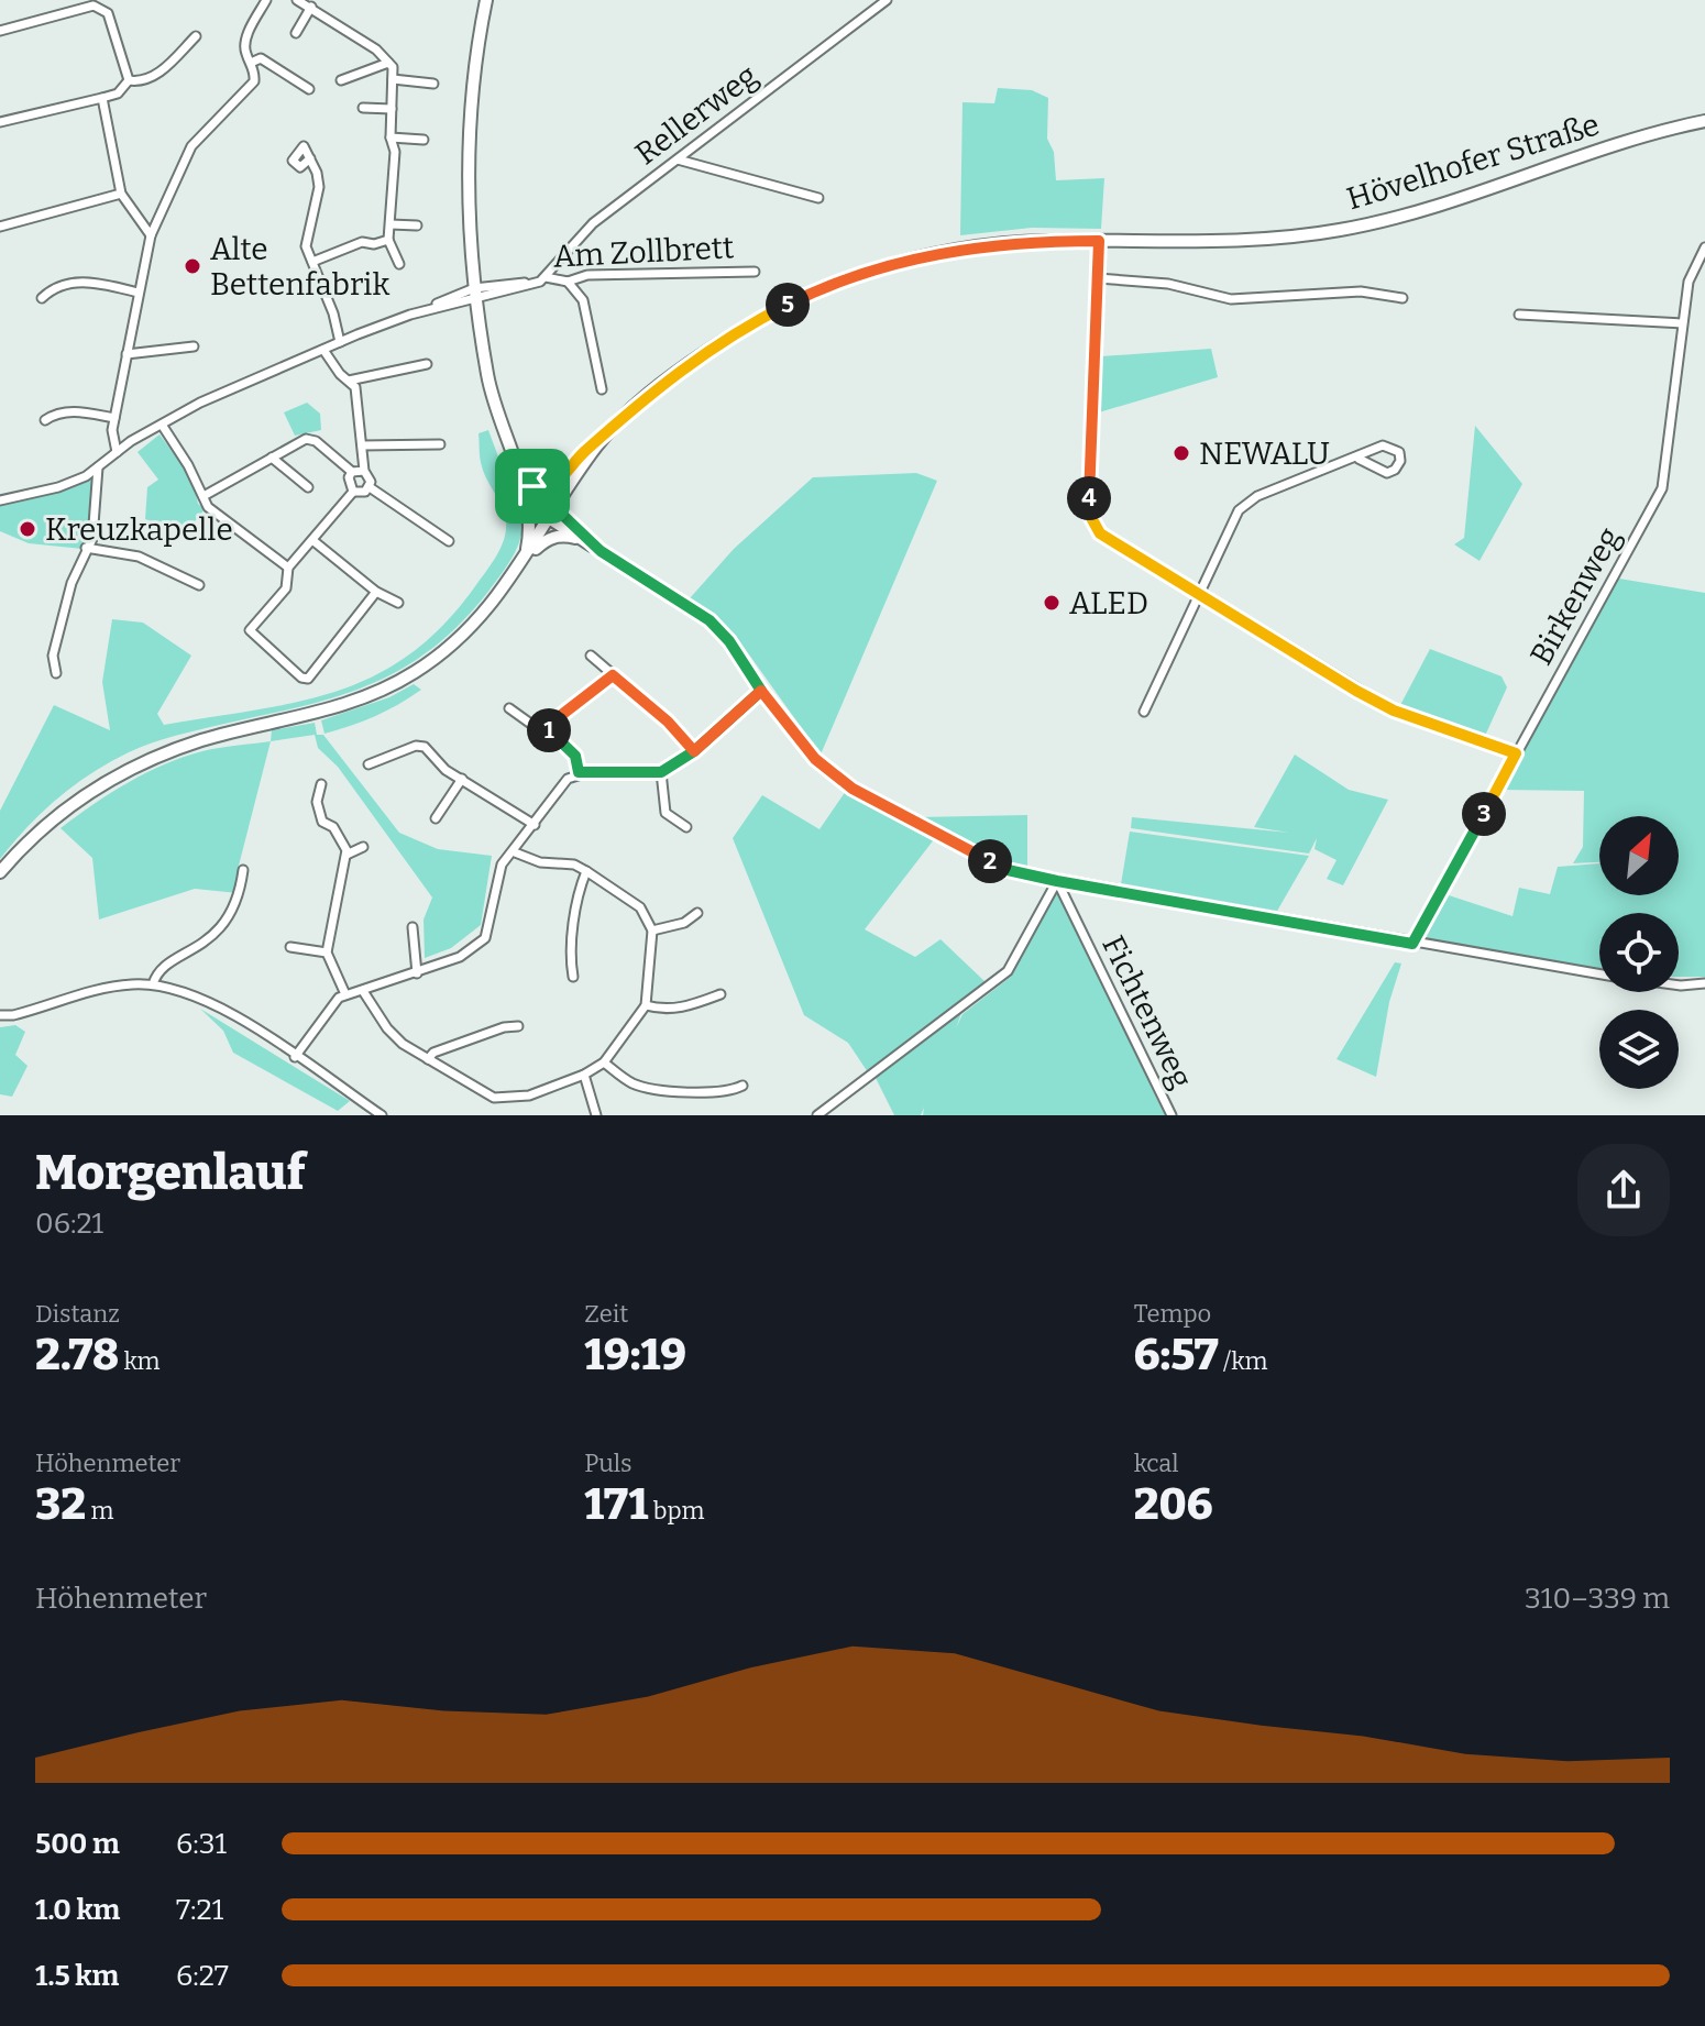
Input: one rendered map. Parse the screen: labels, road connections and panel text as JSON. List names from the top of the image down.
{
  "streets": {
    "main road": ["Hövelhofer Straße"],
    "street": [
      "Rellerweg",
      "Am Zollbrett",
      "Birkenweg",
      "Fichtenweg"
    ]
  },
  "crossings": [
    ["Rellerweg", "Am Zollbrett"]
  ],
  "places": [
    "Alte Bettenfabrik",
    "NEWALU",
    "Kreuzkapelle",
    "ALED"
  ],
  "north": "top right",
  "page": {
    "pins": [
      "5",
      "4",
      "1",
      "3",
      "2"
    ],
    "heading": ["Morgenlauf", "06:21"],
    "stats": [
      ["Distanz", "2.78 km"],
      ["Zeit", "19:19"],
      ["Tempo", "6:57 /km"],
      ["Höhenmeter", "32 m"],
      ["Puls", "171 bpm"],
      ["kcal", "206"]
    ],
    "chart": ["Höhenmeter", "310–339 m"],
    "list": [
      {
        "name": "500 m",
        "note": "6:31"
      },
      {
        "name": "1.0 km",
        "note": "7:21"
      },
      {
        "name": "1.5 km",
        "note": "6:27"
      }
    ]
  }
}
